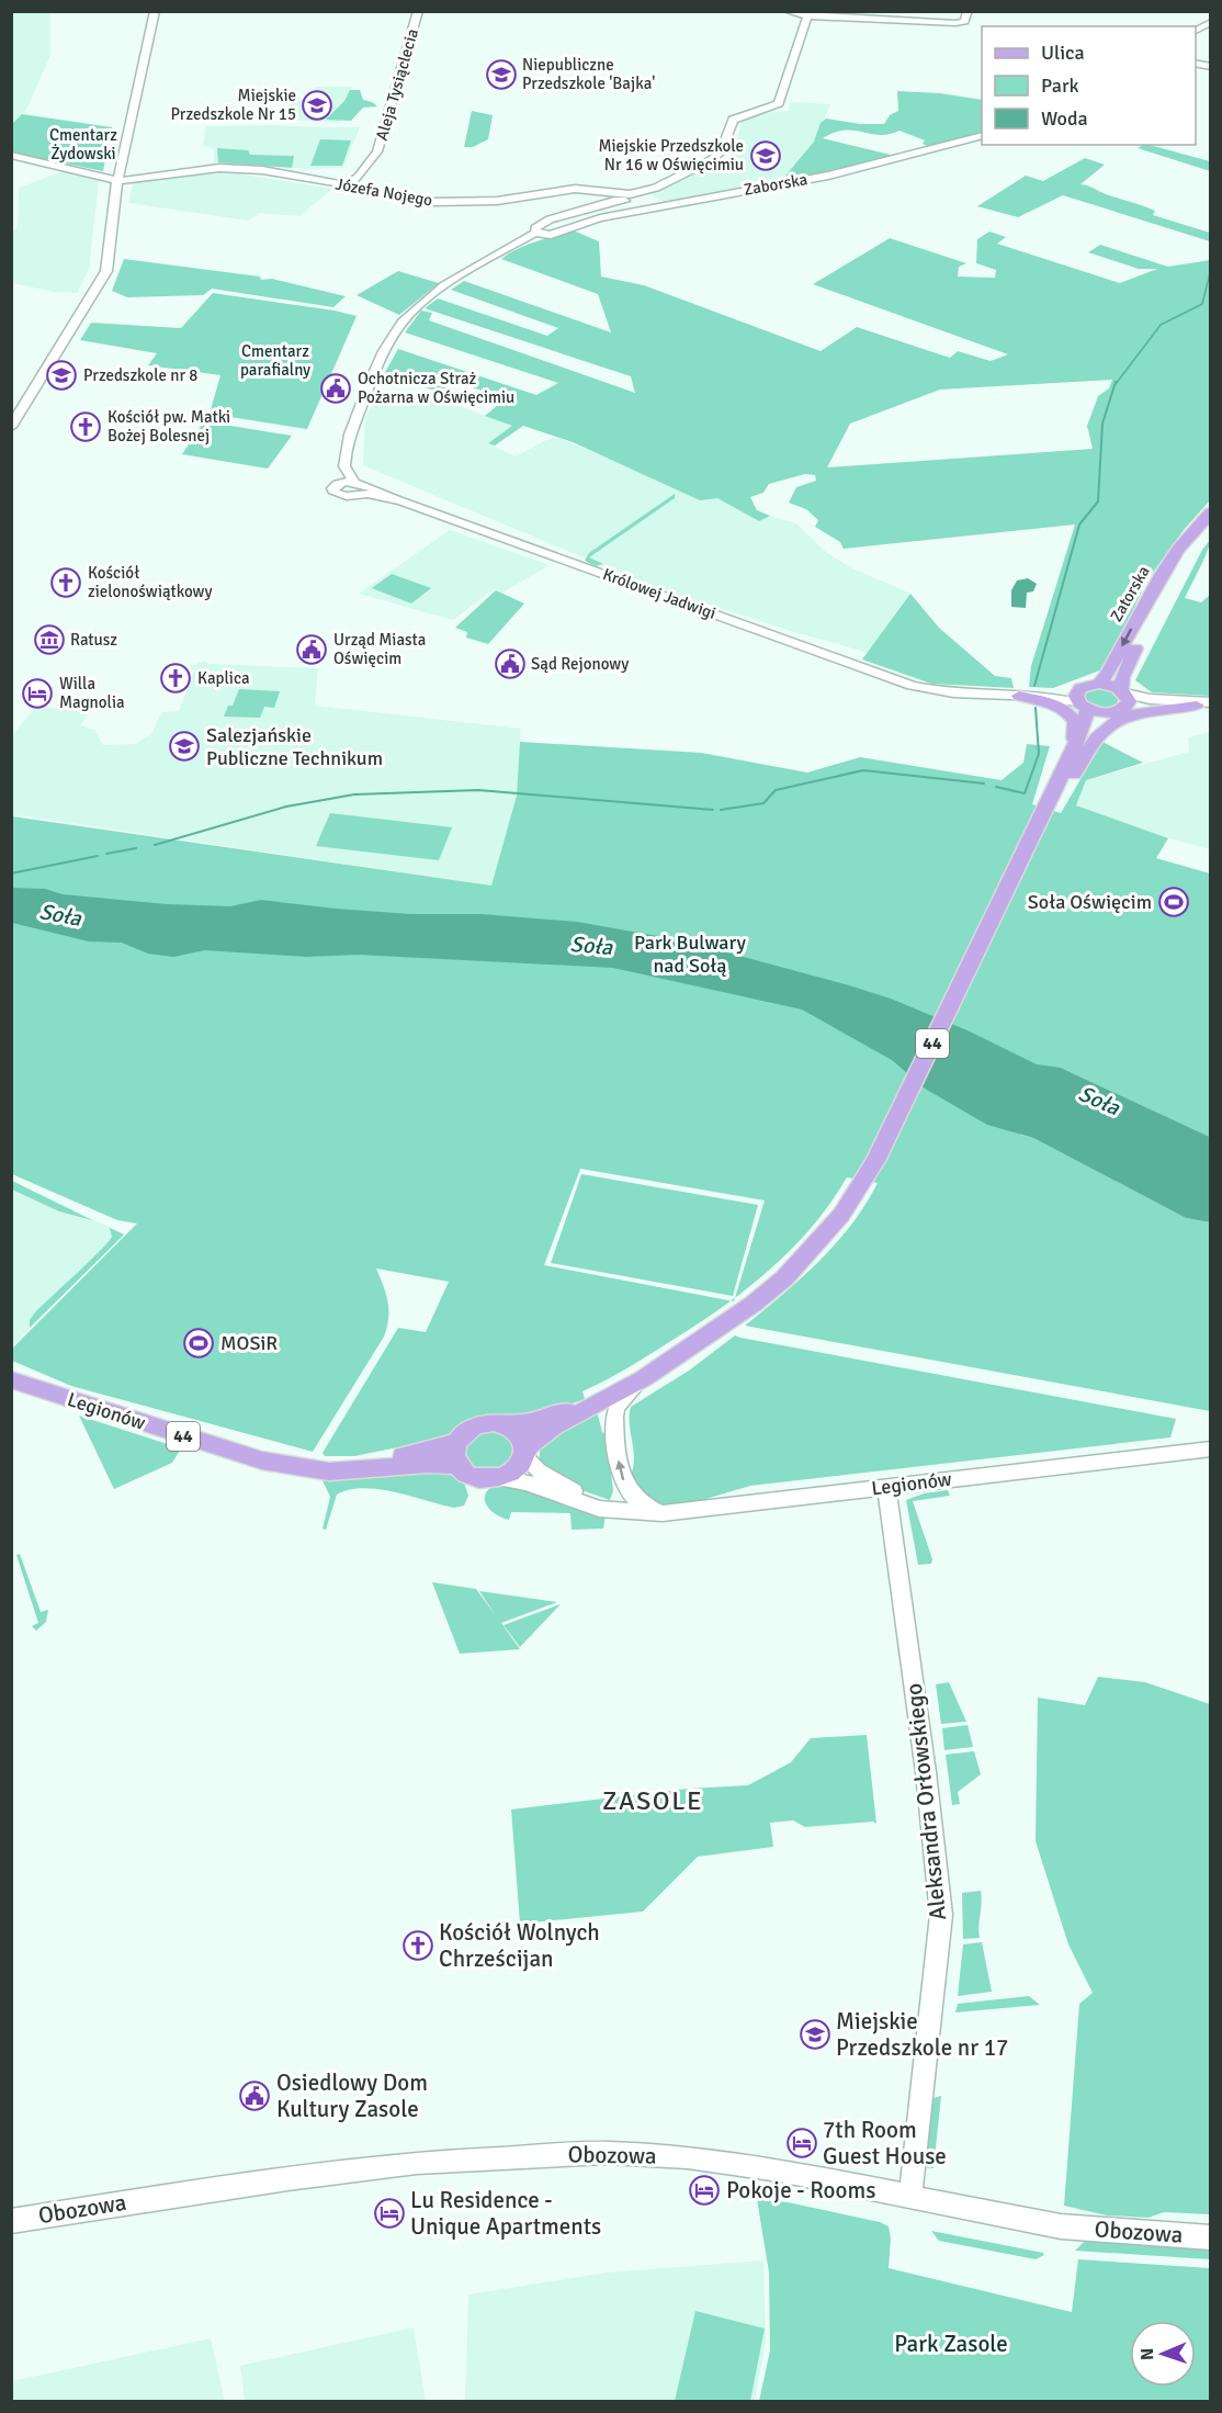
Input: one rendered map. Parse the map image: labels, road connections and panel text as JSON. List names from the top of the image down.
{
  "streets": {
    "main road": ["Zatorska", "44", "Legionów"],
    "street": [
      "Aleja Tysiąclecia",
      "Zaborska",
      "Józefa Nojego",
      "Królowej Jadwigi",
      "Aleksandra Orłowskiego",
      "Obozowa"
    ]
  },
  "crossings": [
    ["Aleja Tysiąclecia", "Józefa Nojego"],
    ["Zaborska", "Królowej Jadwigi"],
    ["Zatorska", "44"],
    ["44", "Legionów"],
    ["Legionów", "Aleksandra Orłowskiego"],
    ["Aleksandra Orłowskiego", "Obozowa"]
  ],
  "districts": ["ZASOLE"],
  "water": ["Soła"],
  "parks": [
    "Cmentarz Żydowski",
    "Cmentarz parafialny",
    "Park Bulwary nad Sołą",
    "Park Zasole"
  ],
  "places": {
    "school or university": [
      "Niepubliczne Przedszkole 'Bajka'",
      "Miejskie Przedszkole Nr 15",
      "Miejskie Przedszkole Nr 16 w Oświęcimiu",
      "Przedszkole nr 8",
      "Salezjańskie Publiczne Technikum",
      "Miejskie Przedszkole nr 17"
    ],
    "public building": [
      "Ochotnicza Straż Pożarna w Oświęcimiu",
      "Urząd Miasta Oświęcim",
      "Sąd Rejonowy",
      "Osiedlowy Dom Kultury Zasole"
    ],
    "church": [
      "Kościół pw. Matki Bożej Bolesnej",
      "Kościół zielonoświątkowy",
      "Kaplica",
      "Kościół Wolnych Chrześcijan"
    ],
    "museum": ["Ratusz"],
    "hotel": [
      "Willa Magnolia",
      "7th Room Guest House",
      "Pokoje - Rooms",
      "Lu Residence - Unique Apartments"
    ],
    "sports": ["Soła Oświęcim", "MOSiR"]
  },
  "legend": ["Ulica", "Park", "Woda"],
  "north": "left"
}
